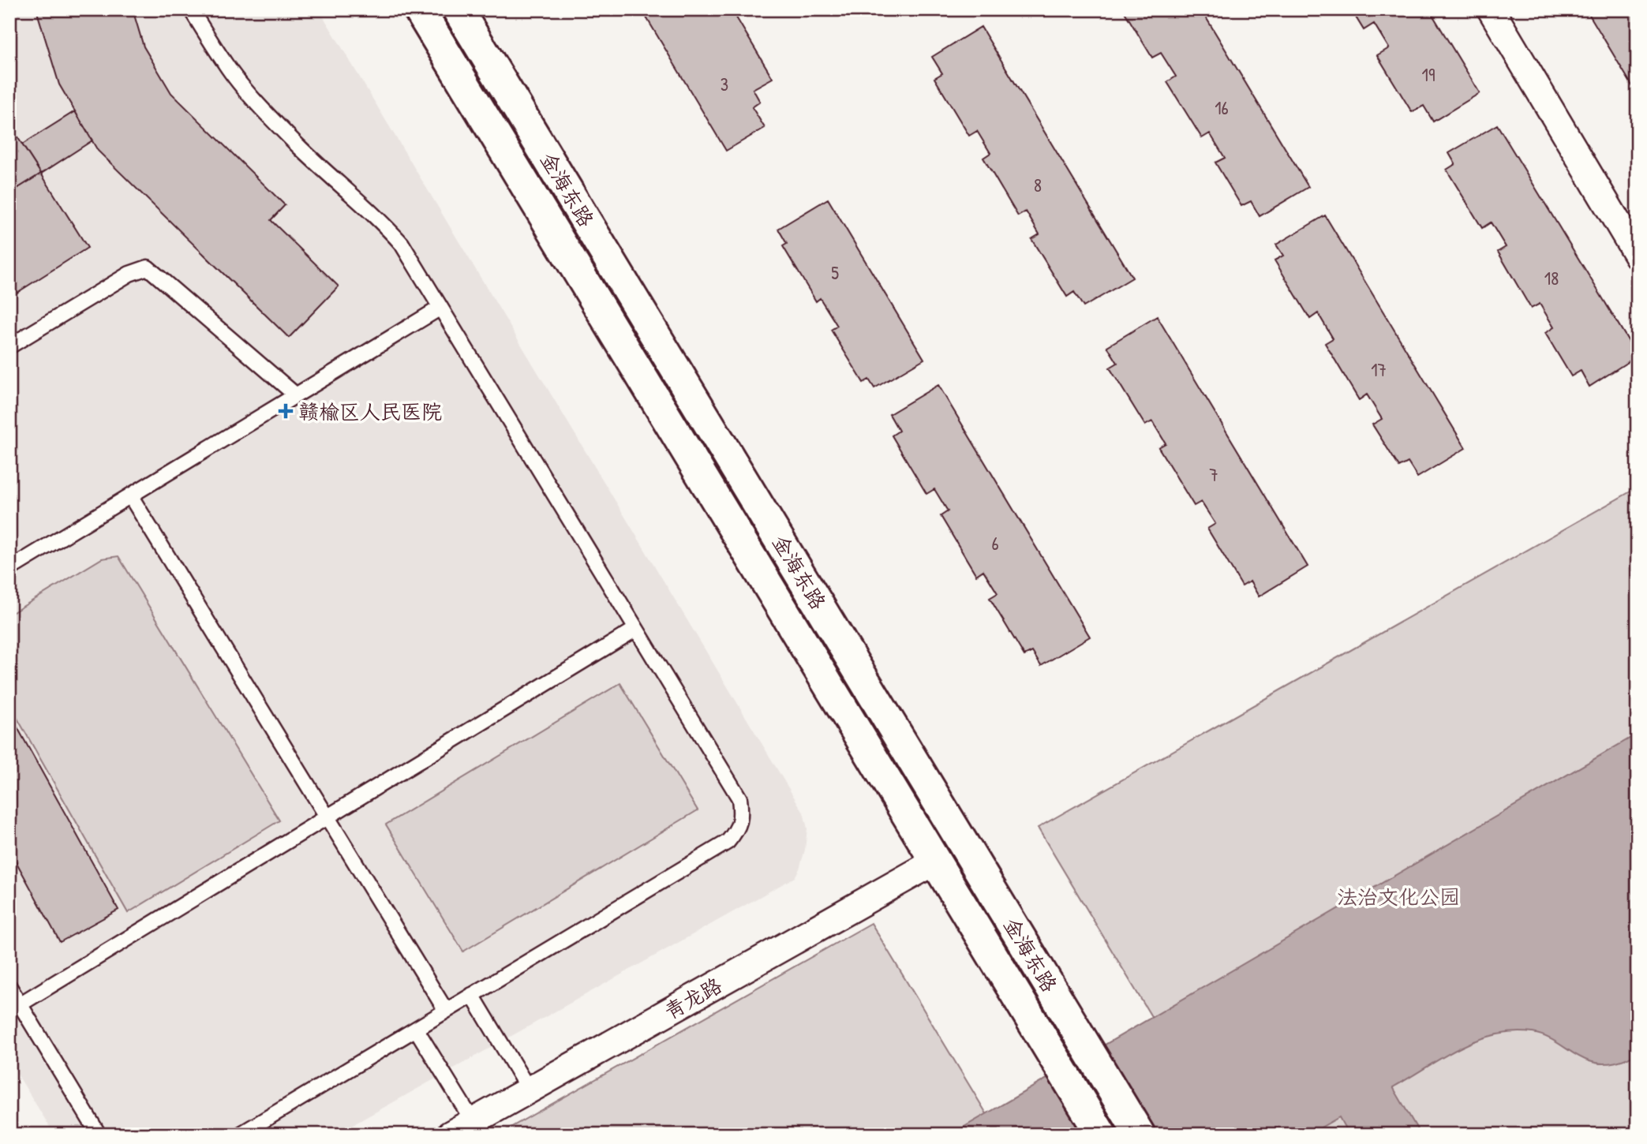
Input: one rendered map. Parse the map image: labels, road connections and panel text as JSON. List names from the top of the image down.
{
  "streets": {
    "main road": ["金海东路"],
    "street": ["青龙路"]
  },
  "crossings": [
    ["金海东路", "青龙路"]
  ],
  "parks": ["法治文化公园"],
  "places": {
    "health": ["赣榆区人民医院"]
  },
  "house_numbers": [
    "19",
    "3",
    "16",
    "8",
    "5",
    "18",
    "17",
    "7",
    "6"
  ]
}
